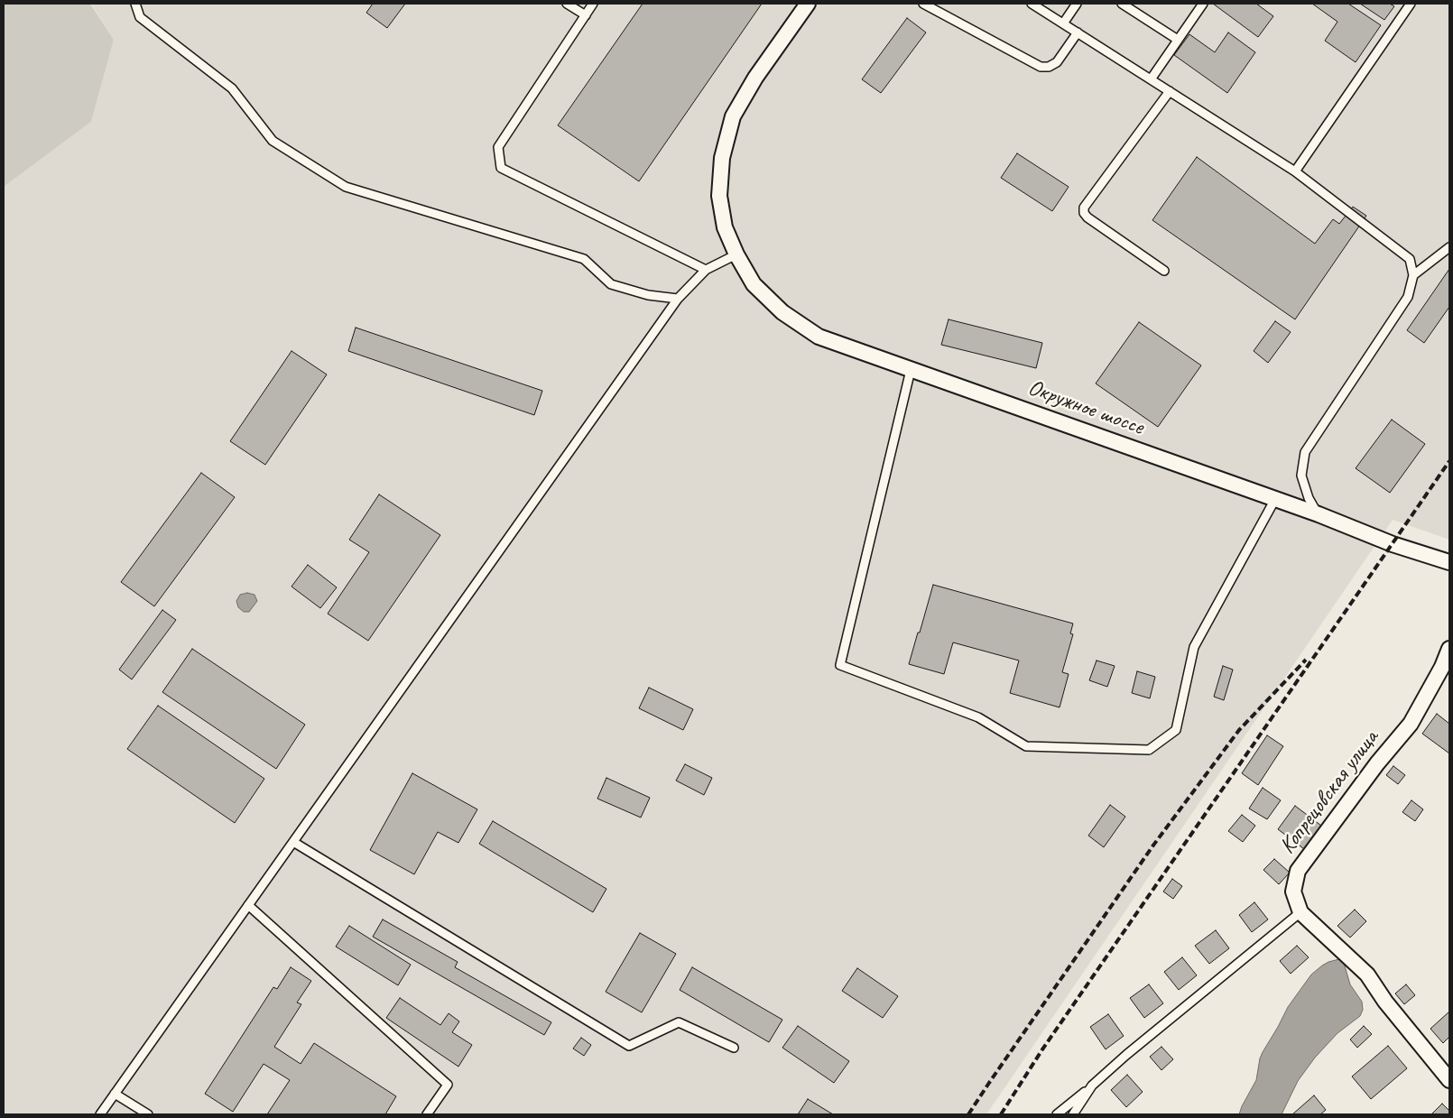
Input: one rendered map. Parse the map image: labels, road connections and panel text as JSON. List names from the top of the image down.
{
  "streets": {
    "street": ["Окружное шоссе", "Копрецовская улица"]
  }
}
